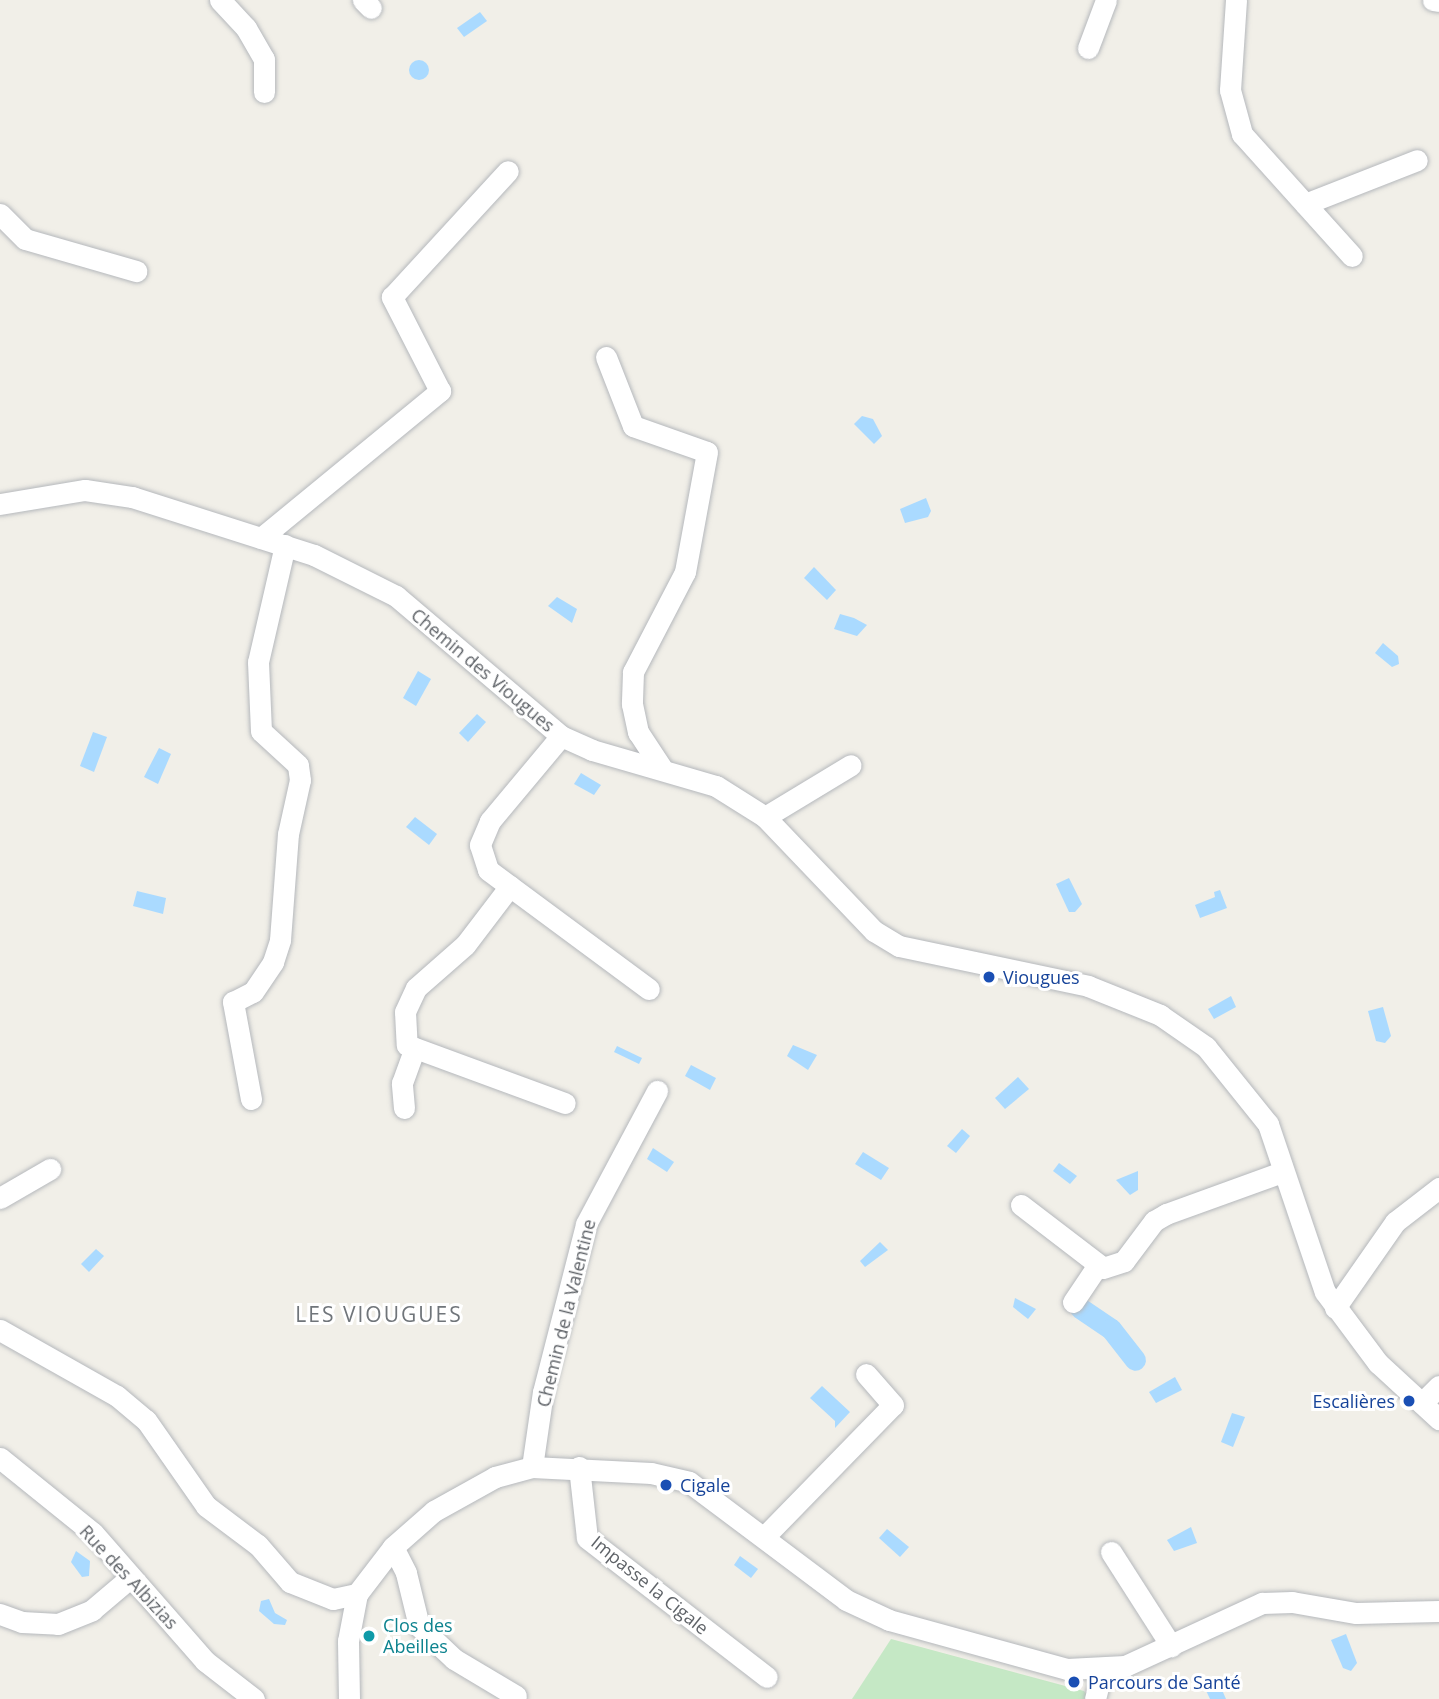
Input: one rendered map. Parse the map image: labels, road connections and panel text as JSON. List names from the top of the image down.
{
  "streets": {
    "street": [
      "Chemin des Viougues",
      "Chemin de la Valentine",
      "Rue des Albizias",
      "Impasse la Cigale"
    ]
  },
  "districts": ["LES VIOUGUES"],
  "places": [
    "Viougues",
    "Escalières",
    "Cigale",
    "Clos des Abeilles",
    "Parcours de Santé"
  ]
}
